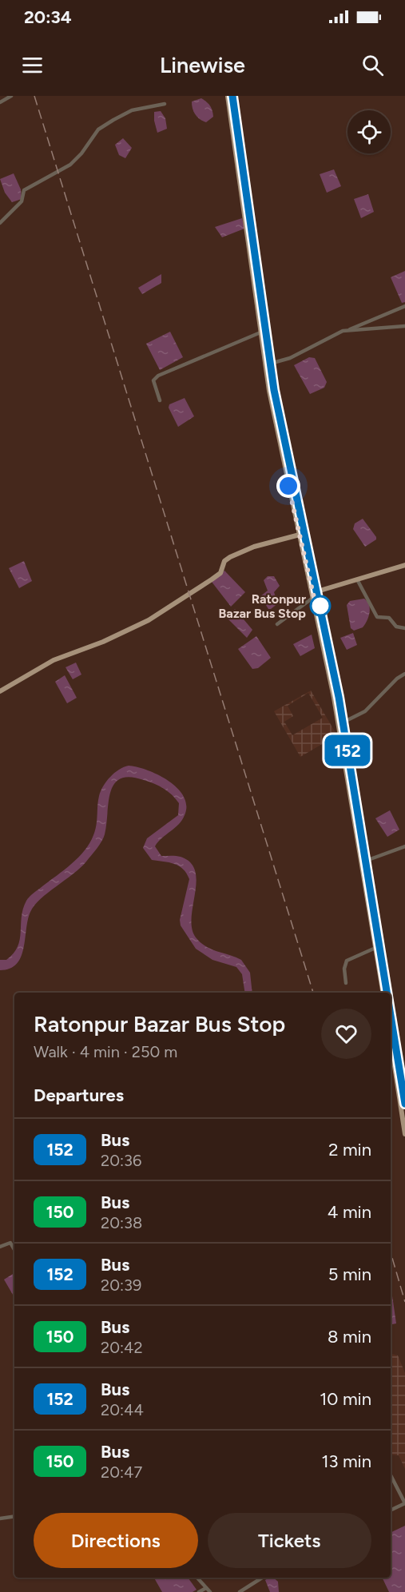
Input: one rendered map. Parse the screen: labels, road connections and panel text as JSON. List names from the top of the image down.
{
  "places": ["Ratonpur Bazar Bus Stop"],
  "lines": ["bus line 152"],
  "page": {
    "status": "20:34",
    "header": "Linewise",
    "on_map": "152",
    "heading": [
      ["Ratonpur Bazar Bus Stop", "Walk · 4 min · 250 m"],
      "Departures"
    ],
    "list": [
      {
        "mark": "152",
        "name": "Bus",
        "note": "20:36",
        "value": "2 min"
      },
      {
        "mark": "150",
        "name": "Bus",
        "note": "20:38",
        "value": "4 min"
      },
      {
        "mark": "152",
        "name": "Bus",
        "note": "20:39",
        "value": "5 min"
      },
      {
        "mark": "150",
        "name": "Bus",
        "note": "20:42",
        "value": "8 min"
      },
      {
        "mark": "152",
        "name": "Bus",
        "note": "20:44",
        "value": "10 min"
      },
      {
        "mark": "150",
        "name": "Bus",
        "note": "20:47",
        "value": "13 min"
      }
    ],
    "buttons": ["Directions", "Tickets"]
  }
}
